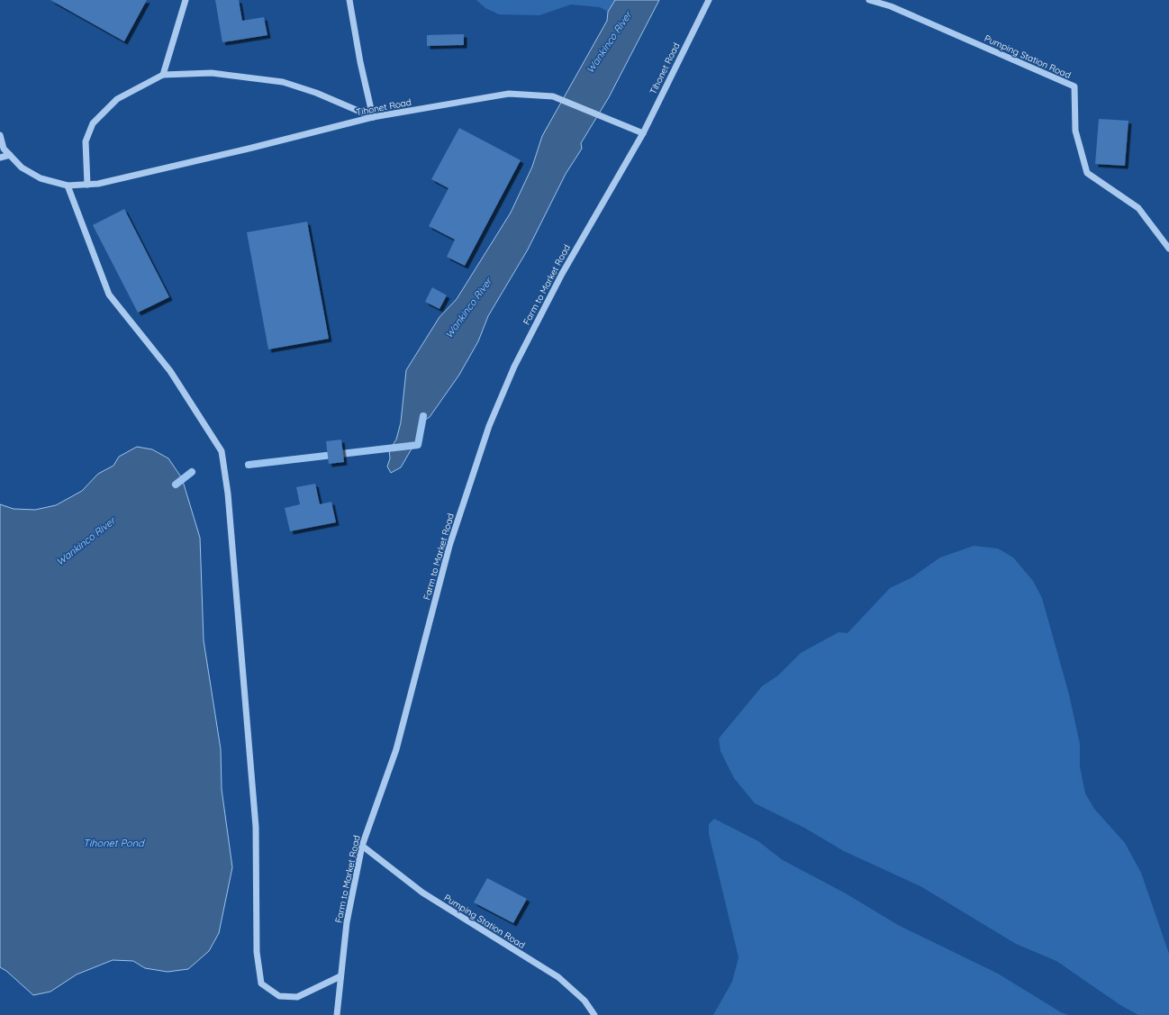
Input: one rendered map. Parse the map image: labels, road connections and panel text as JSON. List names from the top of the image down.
{
  "streets": {
    "street": ["Pumping Station Road", "Tihonet Road", "Farm to Market Road"]
  },
  "crossings": [
    ["Pumping Station Road", "Farm to Market Road"],
    ["Tihonet Road", "Farm to Market Road"]
  ],
  "water": ["Wankinco River", "Tihonet Pond"]
}
